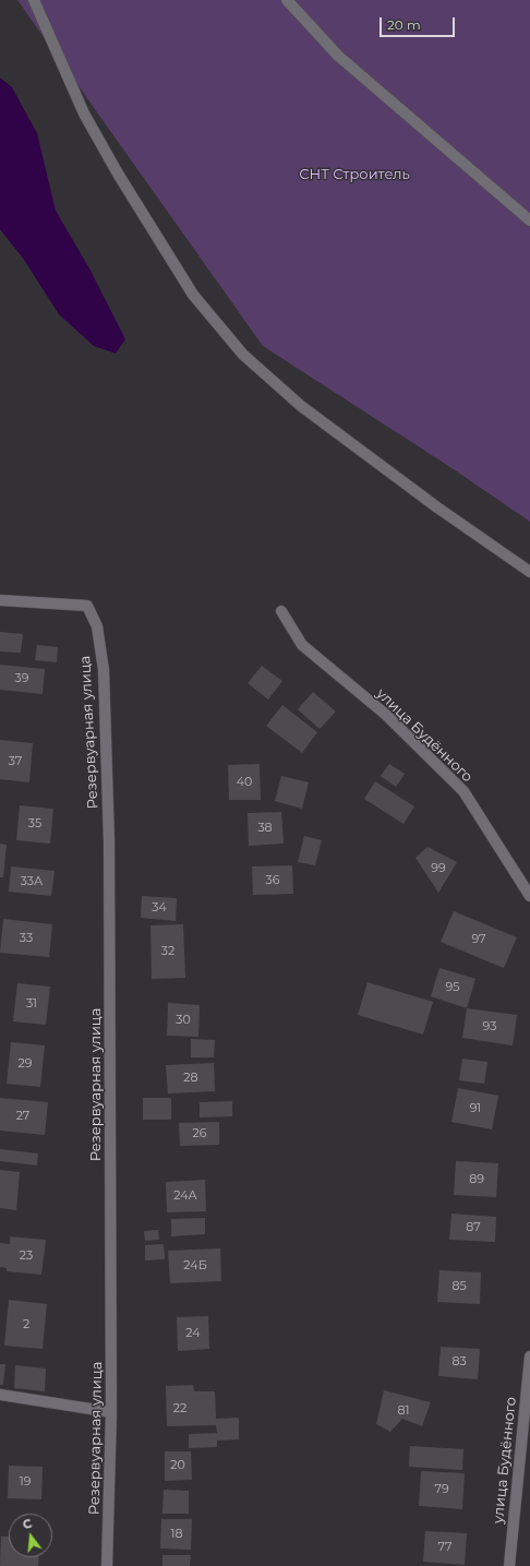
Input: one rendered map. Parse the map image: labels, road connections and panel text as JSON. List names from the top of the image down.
{
  "streets": {
    "street": ["Резервуарная улица", "улица Будённого"]
  },
  "parks": ["СНТ Строитель"],
  "house_numbers": [
    "39",
    "37",
    "40",
    "35",
    "38",
    "99",
    "36",
    "33А",
    "34",
    "33",
    "97",
    "32",
    "95",
    "31",
    "30",
    "93",
    "29",
    "28",
    "91",
    "27",
    "26",
    "89",
    "24А",
    "87",
    "23",
    "24Б",
    "85",
    "2",
    "24",
    "83",
    "22",
    "81",
    "20",
    "19",
    "79",
    "18",
    "77"
  ],
  "scale_bar": "20 m",
  "north": "top"
}
